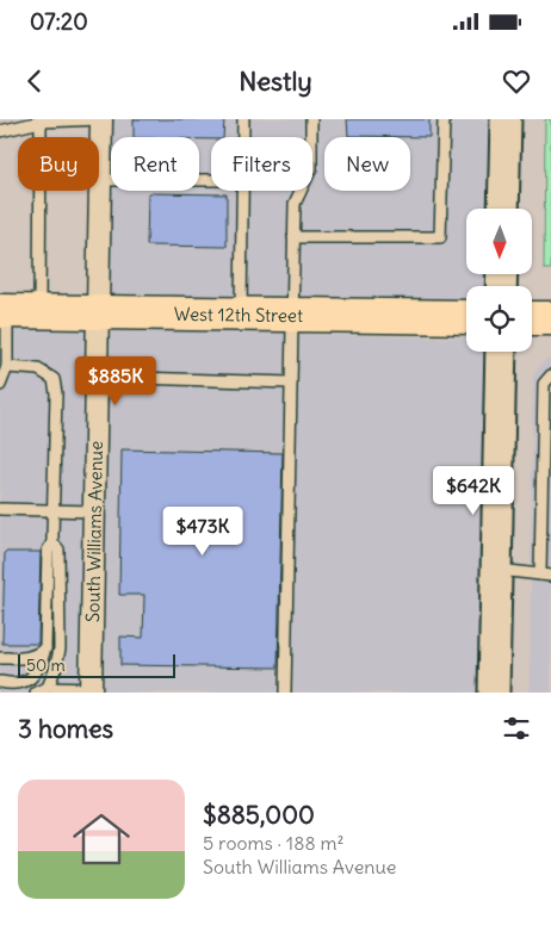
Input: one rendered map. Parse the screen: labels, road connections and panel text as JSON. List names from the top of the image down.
{
  "streets": {
    "main road": ["West 12th Street"],
    "street": ["South Williams Avenue"]
  },
  "crossings": [
    ["West 12th Street", "South Williams Avenue"]
  ],
  "scale_bar": "50 m",
  "north": "bottom",
  "page": {
    "status": "07:20",
    "header": "Nestly",
    "chip": [
      "Buy",
      "Rent",
      "Filters",
      "New"
    ],
    "price": ["$885K", "$642K", "$473K"],
    "scale": "50 m",
    "heading": "3 homes",
    "list": [
      {
        "name": "$885,000",
        "note": "5 rooms · 188 m² · South Williams Avenue"
      }
    ]
  }
}
